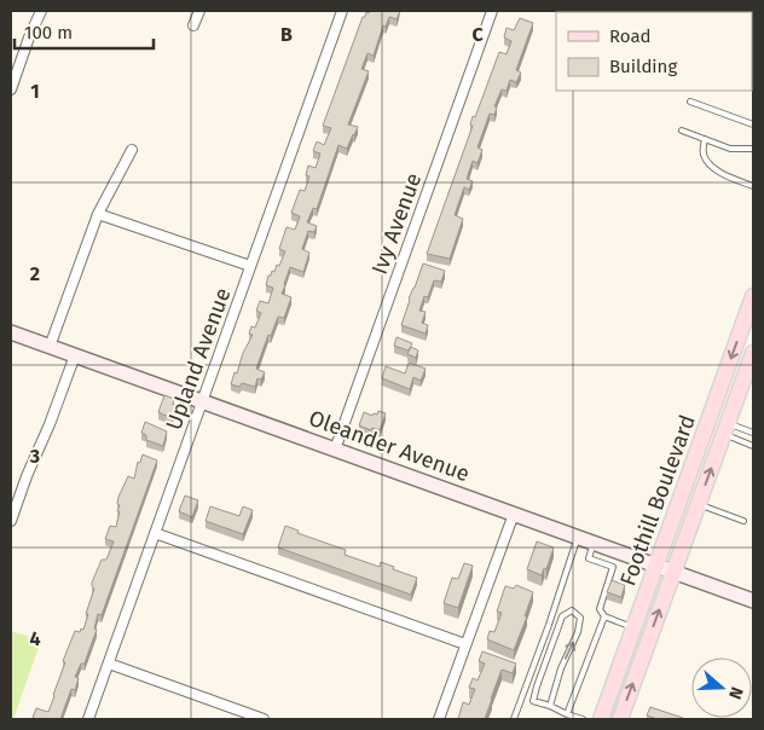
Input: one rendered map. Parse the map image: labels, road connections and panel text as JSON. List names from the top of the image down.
{
  "streets": {
    "main road": ["Foothill Boulevard"],
    "street": ["Ivy Avenue", "Upland Avenue", "Oleander Avenue"]
  },
  "crossings": [
    ["Ivy Avenue", "Oleander Avenue"],
    ["Upland Avenue", "Oleander Avenue"],
    ["Oleander Avenue", "Foothill Boulevard"]
  ],
  "legend": ["Road", "Building"],
  "scale_bar": "100 m",
  "north": "right",
  "grid": {
    "columns": ["B", "C"],
    "rows": [
      "1",
      "2",
      "3",
      "4"
    ]
  }
}
